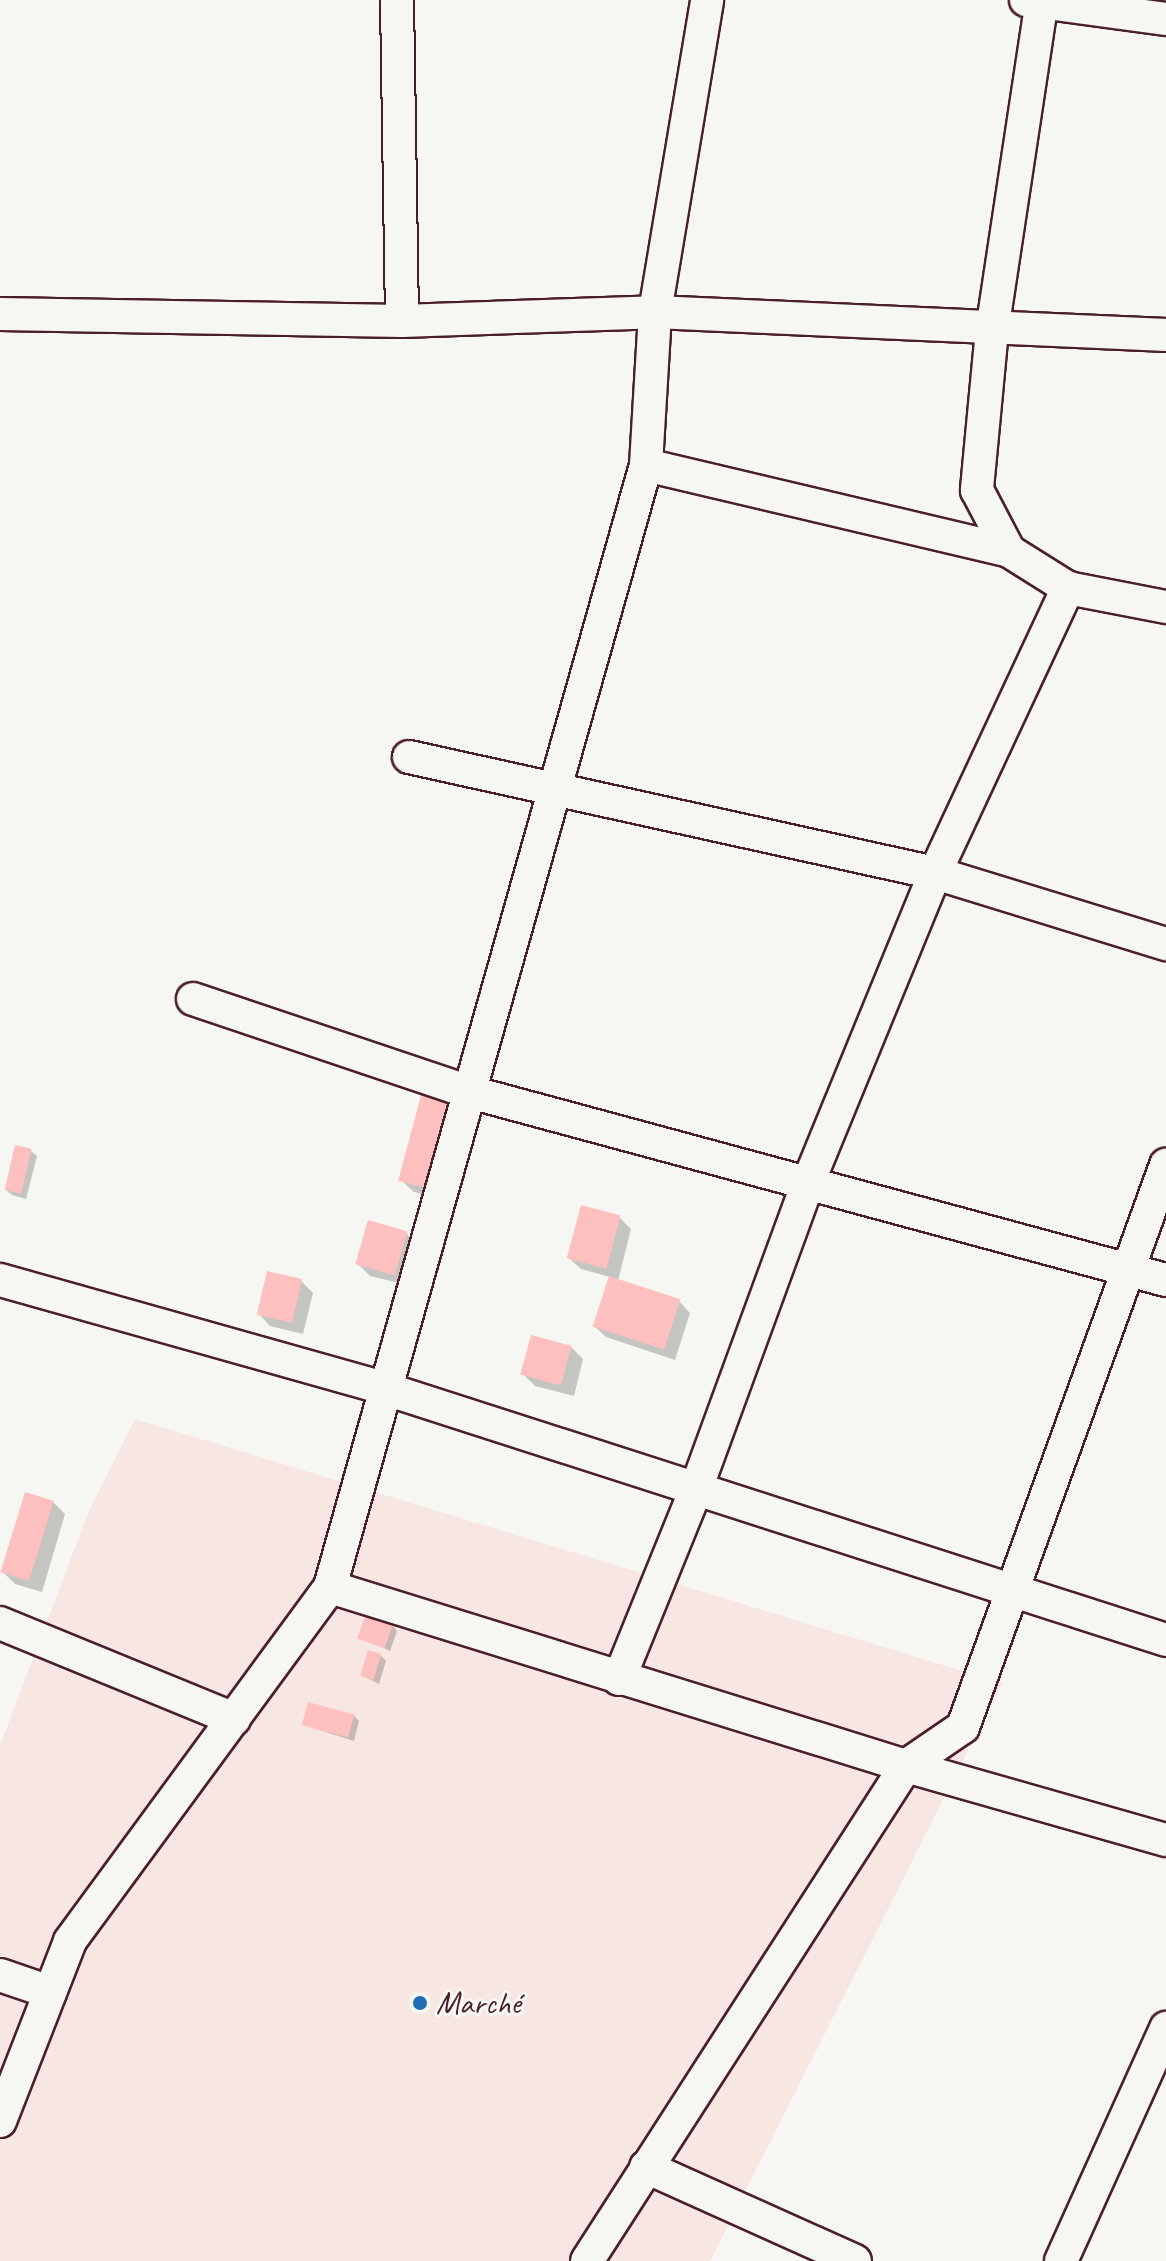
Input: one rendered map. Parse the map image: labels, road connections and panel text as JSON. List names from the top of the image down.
{
  "places": ["Marché"]
}
